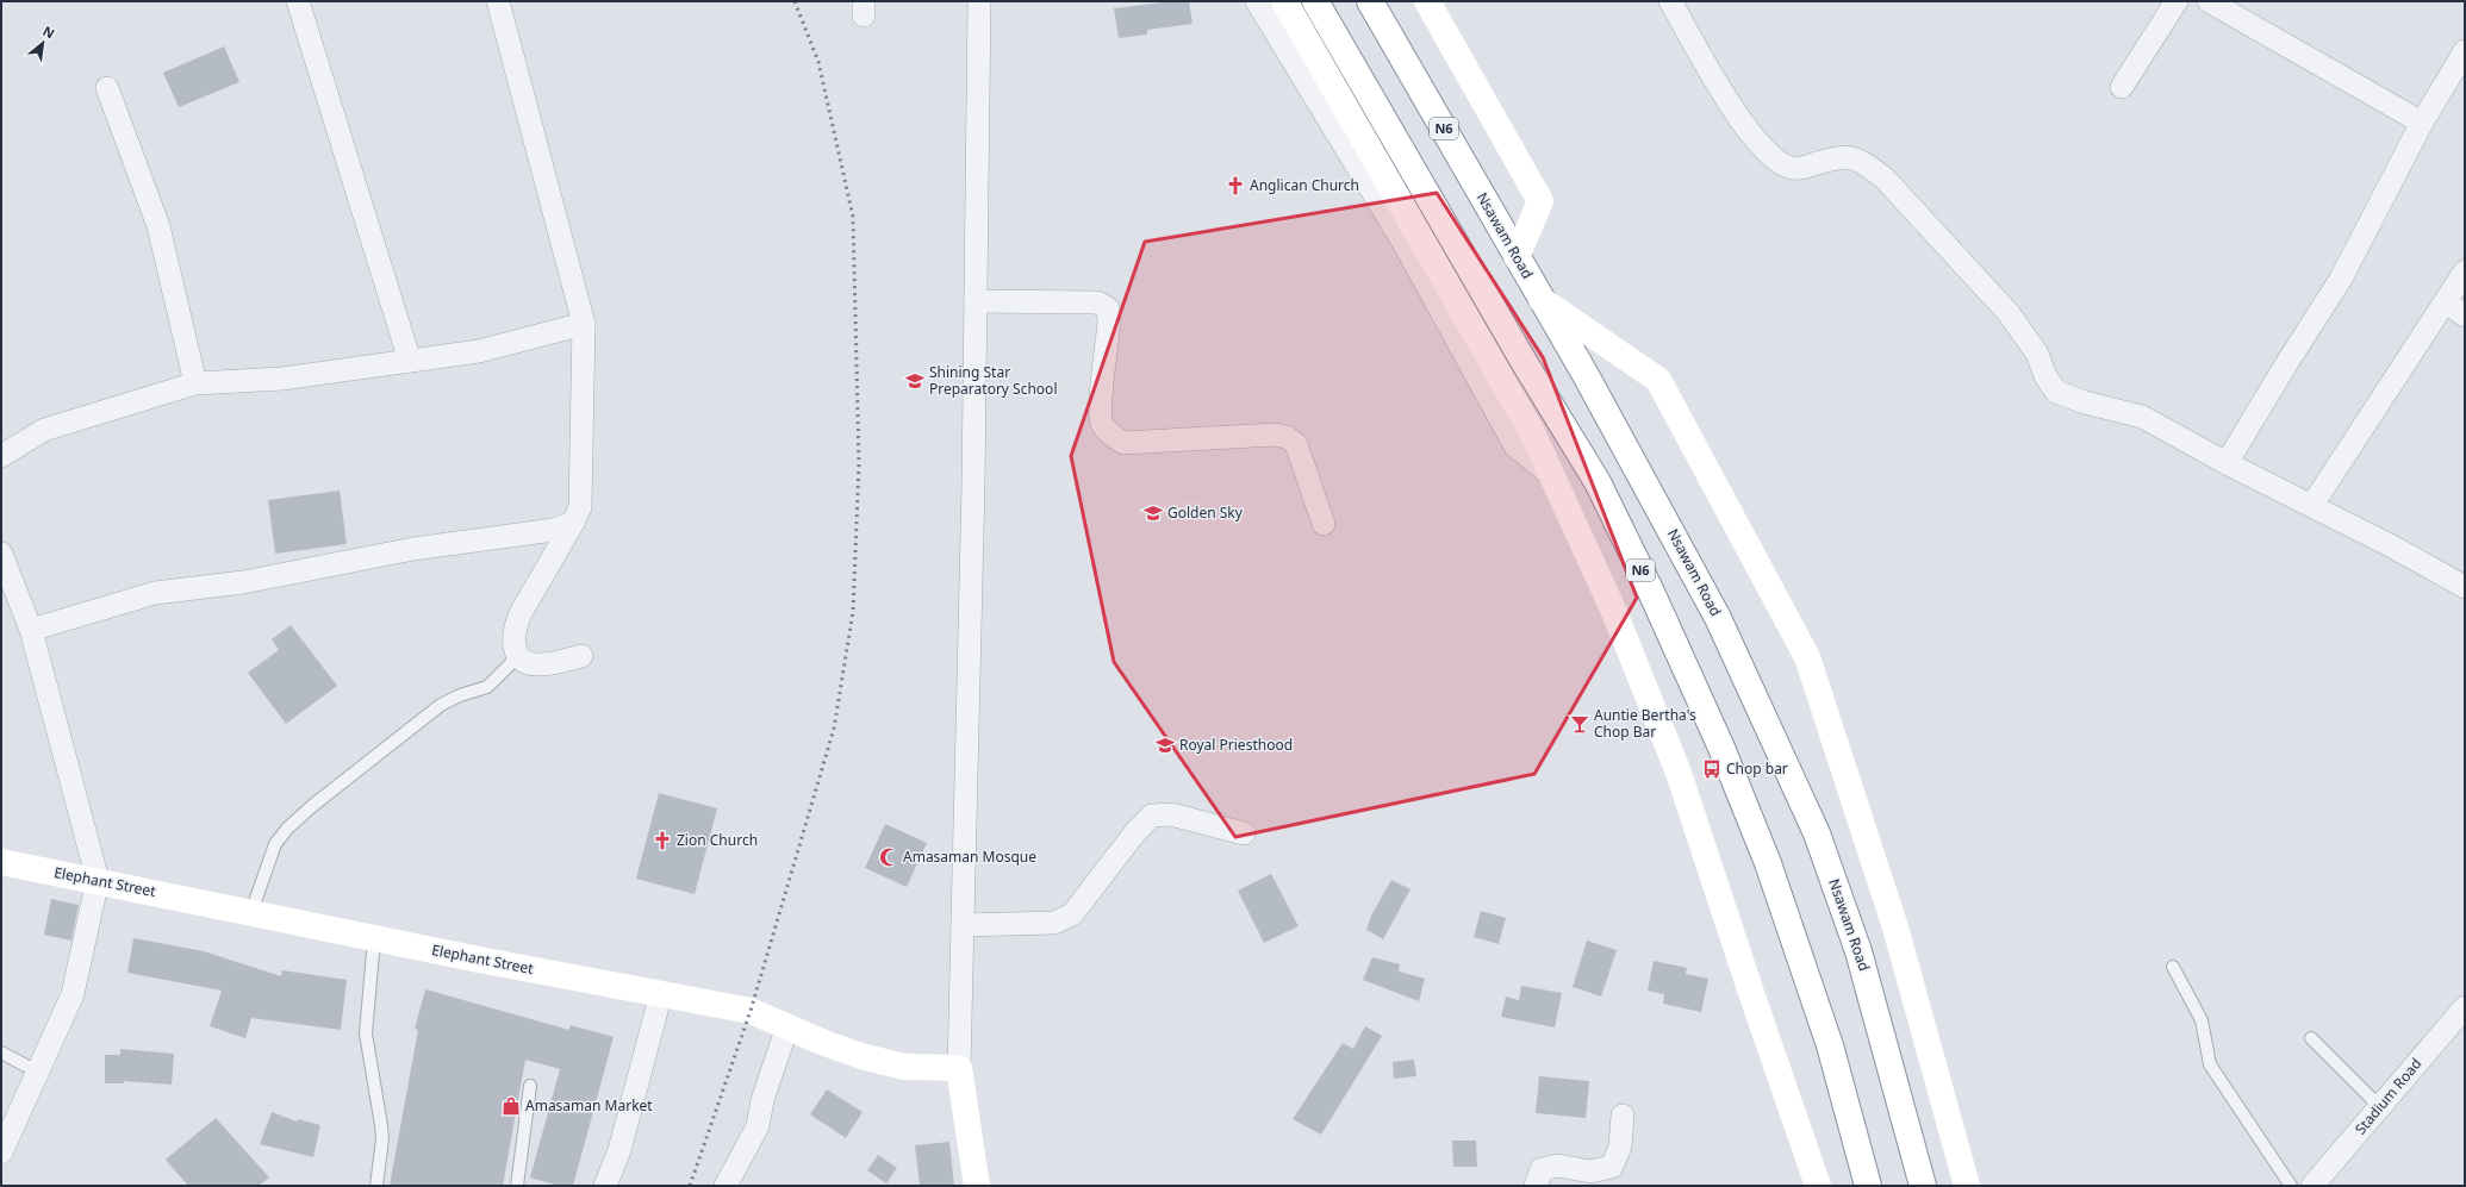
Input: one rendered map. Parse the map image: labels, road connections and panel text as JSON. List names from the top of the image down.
{
  "streets": {
    "main road": ["N6", "Nsawam Road", "Elephant Street"],
    "street": ["Stadium Road"]
  },
  "places": {
    "church": ["Anglican Church", "Zion Church"],
    "school or university": ["Shining Star Preparatory School", "Golden Sky", "Royal Priesthood"],
    "bar": ["Auntie Bertha's Chop Bar"],
    "bus stop": ["Chop bar"],
    "mosque": ["Amasaman Mosque"],
    "shop": ["Amasaman Market"]
  },
  "north": "top right"
}
